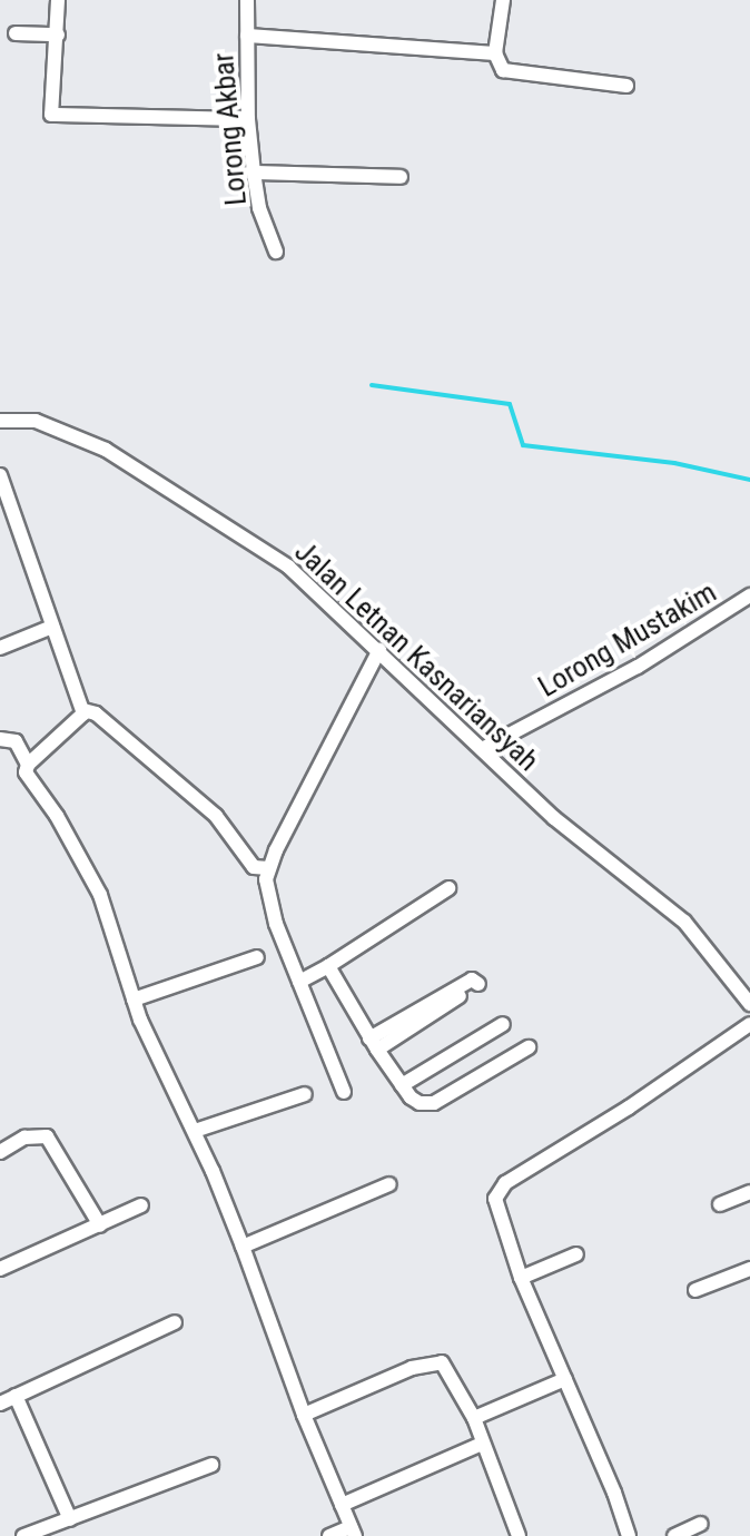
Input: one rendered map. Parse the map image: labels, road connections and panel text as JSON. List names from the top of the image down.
{
  "streets": {
    "street": ["Lorong Akbar", "Lorong Mustakim", "Jalan Letnan Kasnariansyah"]
  },
  "crossings": [
    ["Lorong Mustakim", "Jalan Letnan Kasnariansyah"]
  ]
}
